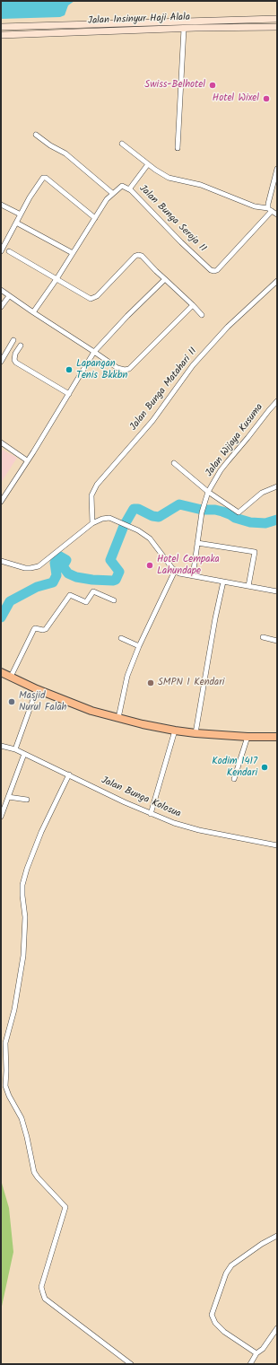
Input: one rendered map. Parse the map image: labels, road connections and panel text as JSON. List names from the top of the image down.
{
  "streets": {
    "main road": ["Jalan Insinyur Haji Alala"],
    "street": [
      "Jalan Bunga Seroja II",
      "Jalan Bunga Matahari II",
      "Jalan Wijaya Kusuma",
      "Jalan Bunga Kolosua"
    ]
  },
  "places": [
    "Swiss-Belhotel",
    "Hotel Wixel",
    "Lapangan Tenis Bkkbn",
    "Hotel Cempaka Lahundape",
    "SMPN 1 Kendari",
    "Masjid Nurul Falah",
    "Kodim 1417 Kendari"
  ]
}
